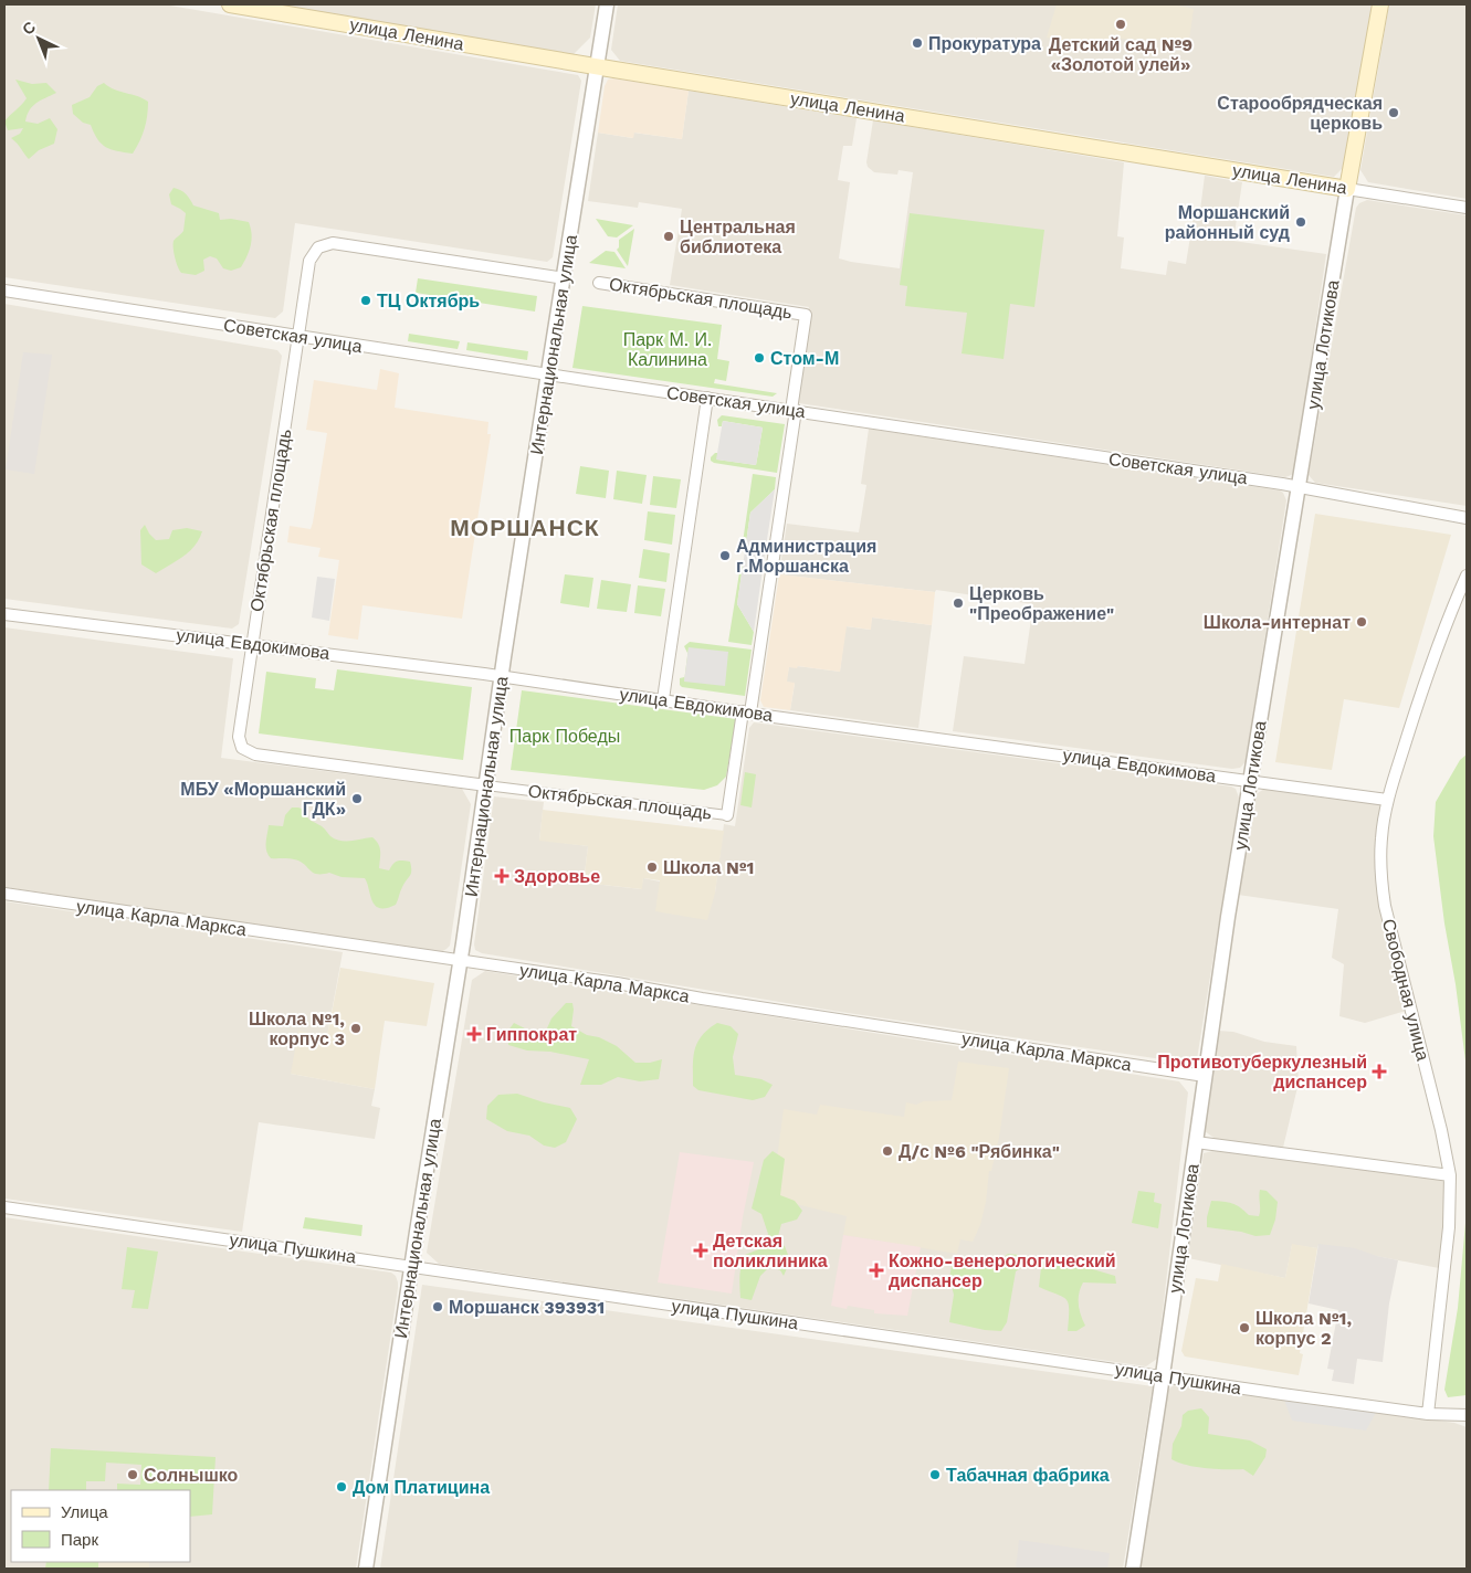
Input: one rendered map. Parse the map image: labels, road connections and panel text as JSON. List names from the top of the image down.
{
  "streets": {
    "main road": ["улица Ленина", "улица Лотикова"],
    "street": [
      "Октябрьская площадь",
      "Советская улица",
      "Интернациональная улица",
      "улица Евдокимова",
      "улица Карла Маркса",
      "Свободная улица",
      "улица Пушкина"
    ]
  },
  "crossings": [
    ["улица Ленина", "Интернациональная улица"],
    ["улица Ленина", "улица Лотикова"],
    ["Октябрьская площадь", "Советская улица"],
    ["Октябрьская площадь", "Интернациональная улица"],
    ["Октябрьская площадь", "улица Евдокимова"],
    ["Советская улица", "Интернациональная улица"],
    ["Советская улица", "улица Лотикова"],
    ["Интернациональная улица", "улица Евдокимова"],
    ["Интернациональная улица", "улица Карла Маркса"],
    ["Интернациональная улица", "улица Пушкина"],
    ["улица Лотикова", "улица Евдокимова"],
    ["улица Лотикова", "улица Карла Маркса"],
    ["улица Лотикова", "улица Пушкина"],
    ["улица Евдокимова", "Свободная улица"],
    ["Свободная улица", "улица Пушкина"]
  ],
  "districts": ["МОРШАНСК"],
  "parks": ["Парк М. И. Калинина", "Парк Победы"],
  "places": {
    "other": [
      "Детский сад №9 «Золотой улей»",
      "Прокуратура",
      "Старообрядческая церковь",
      "Моршанский районный суд",
      "Центральная библиотека",
      "ТЦ Октябрь",
      "Стом-М",
      "Администрация г.Моршанска",
      "Церковь \"Преображение\"",
      "Школа-интернат",
      "МБУ «Моршанский ГДК»",
      "Школа №1",
      "Школа №1, корпус 3",
      "Д/с №6 \"Рябинка\"",
      "Моршанск 393931",
      "Школа №1, корпус 2",
      "Солнышко",
      "Табачная фабрика",
      "Дом Платицина"
    ],
    "health": [
      "Здоровье",
      "Гиппократ",
      "Противотуберкулезный диспансер",
      "Детская поликлиника",
      "Кожно-венерологический диспансер"
    ]
  },
  "legend": ["Улица", "Парк"],
  "north": "top left"
}
